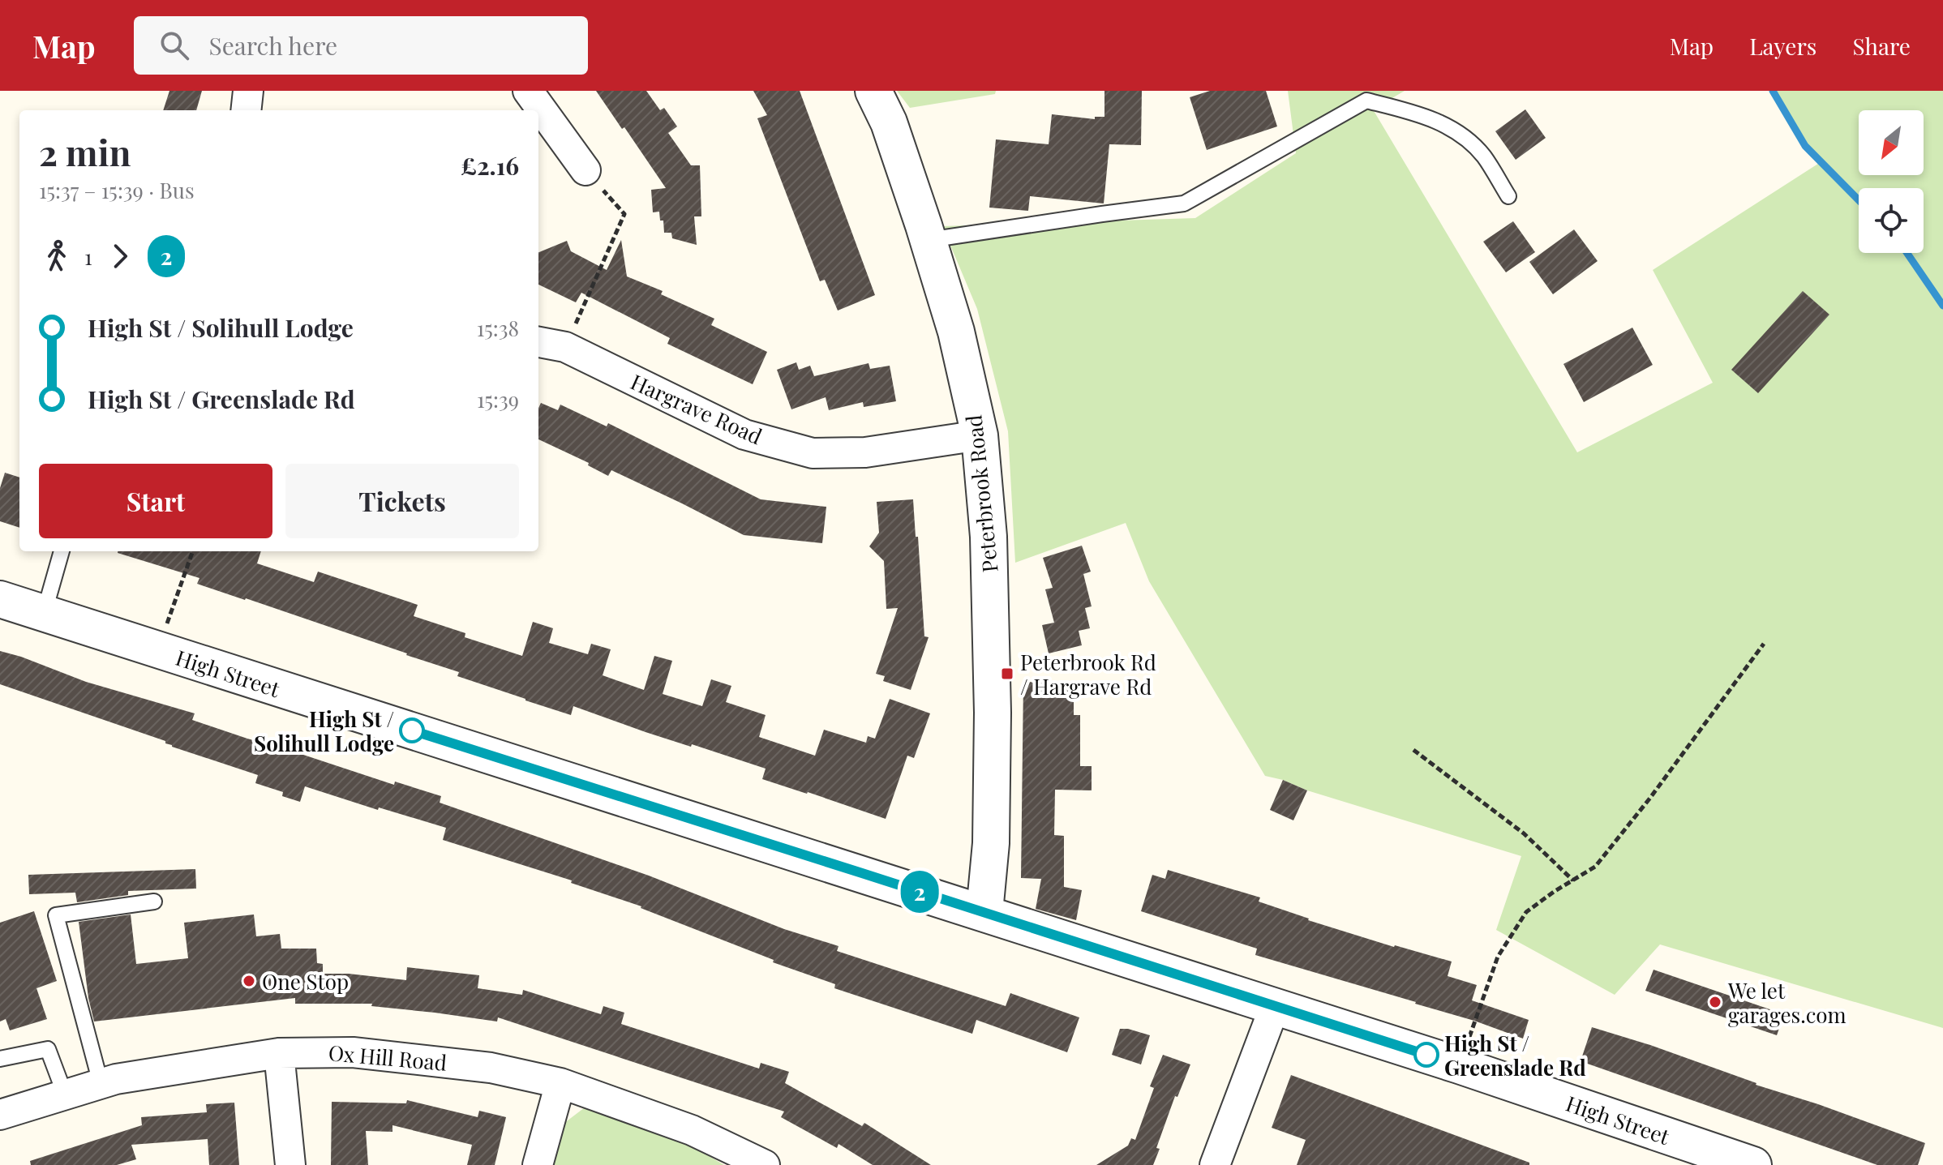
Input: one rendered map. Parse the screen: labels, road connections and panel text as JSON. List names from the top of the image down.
{
  "streets": {
    "street": [
      "Hargrave Road",
      "Peterbrook Road",
      "High Street",
      "Ox Hill Road"
    ]
  },
  "crossings": [
    ["Hargrave Road", "Peterbrook Road"],
    ["Peterbrook Road", "High Street"]
  ],
  "places": {
    "transit": ["Peterbrook Rd / Hargrave Rd"],
    "other": [
      "High St / Solihull Lodge",
      "One Stop",
      "We let garages.com",
      "High St / Greenslade Rd"
    ]
  },
  "lines": ["bus line 2"],
  "north": "bottom left",
  "page": {
    "header": "Map",
    "search": "Search here",
    "nav": ["Map", "Layers", "Share"],
    "on_map": "2",
    "heading": ["2 min", "15:37 – 15:39 · Bus", "£2.16"],
    "legs": ["1", "2"],
    "list": [
      {
        "name": "High St / Solihull Lodge",
        "value": "15:38"
      },
      {
        "name": "High St / Greenslade Rd",
        "value": "15:39"
      }
    ],
    "buttons": ["Start", "Tickets"]
  }
}
